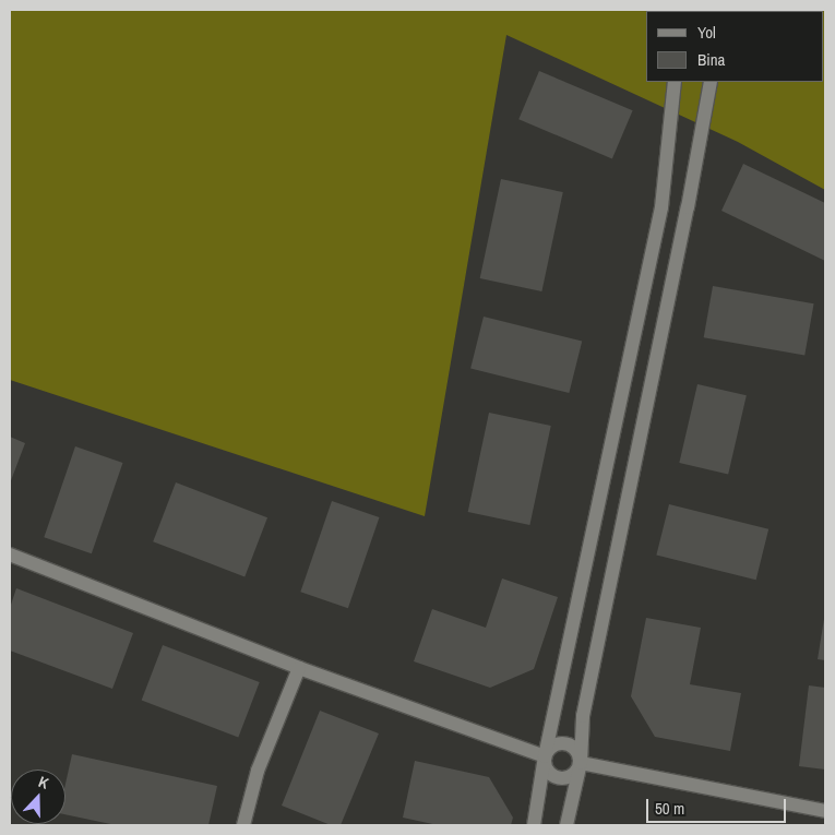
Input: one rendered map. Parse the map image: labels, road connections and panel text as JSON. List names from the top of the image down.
{
  "legend": ["Yol", "Bina"],
  "scale_bar": "50 m",
  "north": "top"
}
